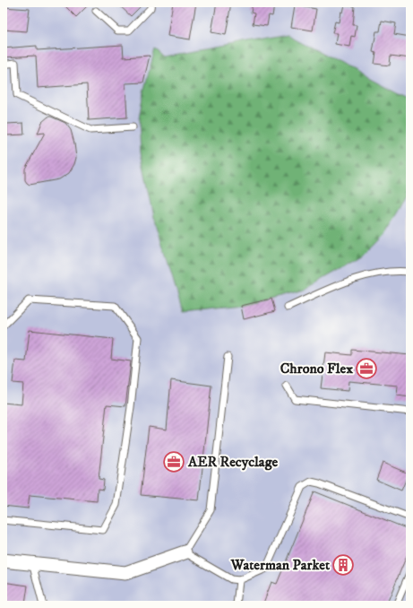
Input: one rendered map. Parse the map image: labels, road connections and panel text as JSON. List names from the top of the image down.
{
  "places": {
    "office": ["Chrono Flex", "AER Recyclage"],
    "building": ["Waterman Parket"]
  }
}
